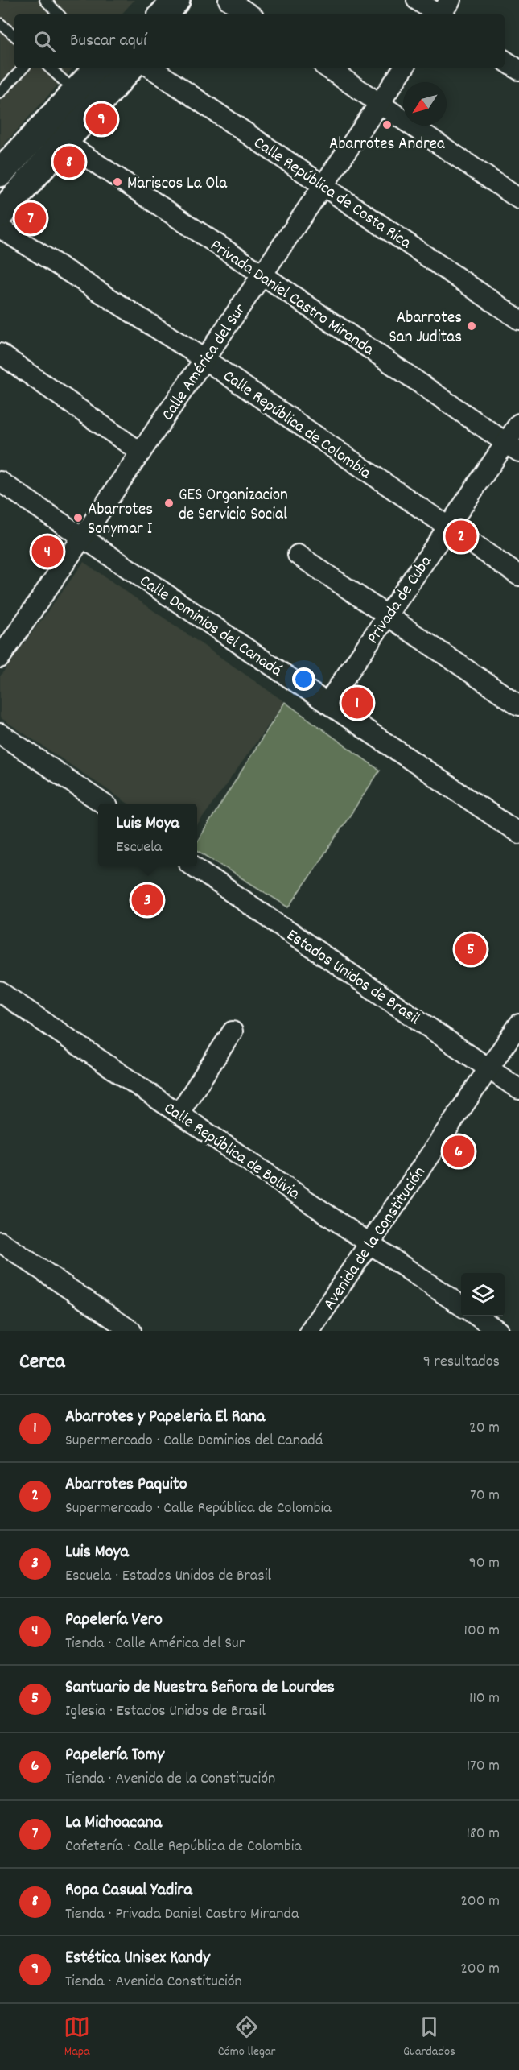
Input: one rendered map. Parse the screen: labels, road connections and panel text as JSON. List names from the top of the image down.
{
  "streets": {
    "street": [
      "Calle República de Costa Rica",
      "Privada Daniel Castro Miranda",
      "Calle América del Sur",
      "Calle República de Colombia",
      "Privada de Cuba",
      "Calle Dominios del Canadá",
      "Estados Unidos de Brasil",
      "Calle República de Bolivia",
      "Avenida de la Constitución"
    ]
  },
  "crossings": [
    ["Calle República de Costa Rica", "Calle América del Sur"],
    ["Privada Daniel Castro Miranda", "Calle América del Sur"],
    ["Privada Daniel Castro Miranda", "Privada de Cuba"],
    ["Calle América del Sur", "Calle República de Colombia"],
    ["Calle América del Sur", "Calle Dominios del Canadá"],
    ["Calle República de Colombia", "Privada de Cuba"],
    ["Privada de Cuba", "Calle Dominios del Canadá"],
    ["Estados Unidos de Brasil", "Avenida de la Constitución"],
    ["Calle República de Bolivia", "Avenida de la Constitución"]
  ],
  "places": [
    "Abarrotes Andrea",
    "Mariscos La Ola",
    "Abarrotes San Juditas",
    "GES Organizacion de Servicio Social",
    "Abarrotes Sonymar I"
  ],
  "north": "bottom left",
  "page": {
    "search": "Buscar aquí",
    "pins": [
      "9",
      "8",
      "7",
      "2",
      "4",
      "1",
      "3",
      "5",
      "6"
    ],
    "popup": ["Luis Moya", "Escuela"],
    "heading": ["Cerca", "9 resultados"],
    "list": [
      {
        "mark": "1",
        "name": "Abarrotes y Papeleria El Rana",
        "note": "Supermercado · Calle Dominios del Canadá",
        "value": "20 m"
      },
      {
        "mark": "2",
        "name": "Abarrotes Paquito",
        "note": "Supermercado · Calle República de Colombia",
        "value": "70 m"
      },
      {
        "mark": "3",
        "name": "Luis Moya",
        "note": "Escuela · Estados Unidos de Brasil",
        "value": "90 m"
      },
      {
        "mark": "4",
        "name": "Papelería Vero",
        "note": "Tienda · Calle América del Sur",
        "value": "100 m"
      },
      {
        "mark": "5",
        "name": "Santuario de Nuestra Señora de Lourdes",
        "note": "Iglesia · Estados Unidos de Brasil",
        "value": "110 m"
      },
      {
        "mark": "6",
        "name": "Papelería Tomy",
        "note": "Tienda · Avenida de la Constitución",
        "value": "170 m"
      },
      {
        "mark": "7",
        "name": "La Michoacana",
        "note": "Cafetería · Calle República de Colombia",
        "value": "180 m"
      },
      {
        "mark": "8",
        "name": "Ropa Casual Yadira",
        "note": "Tienda · Privada Daniel Castro Miranda",
        "value": "200 m"
      },
      {
        "mark": "9",
        "name": "Estética Unisex Kandy",
        "note": "Tienda · Avenida Constitución",
        "value": "200 m"
      }
    ],
    "nav": ["Mapa", "Cómo llegar", "Guardados"]
  }
}
